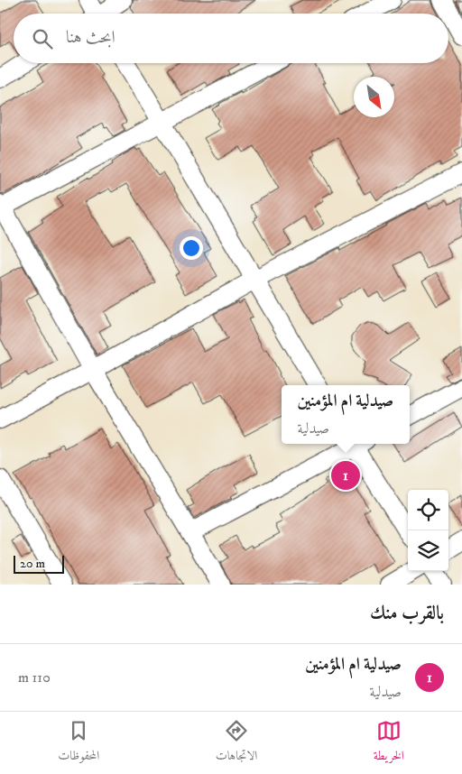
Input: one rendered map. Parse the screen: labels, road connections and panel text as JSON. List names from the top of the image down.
{
  "scale_bar": "20 m",
  "north": "bottom right",
  "page": {
    "search": "ابحث هنا",
    "popup": ["صيدلية ام المؤمنين", "صيدلية"],
    "pins": "1",
    "scale": "20 m",
    "heading": "بالقرب منك",
    "list": [
      {
        "mark": "1",
        "name": "صيدلية ام المؤمنين",
        "note": "صيدلية",
        "value": "110 m"
      }
    ],
    "nav": ["الخريطة", "الاتجاهات", "المحفوظات"]
  }
}
